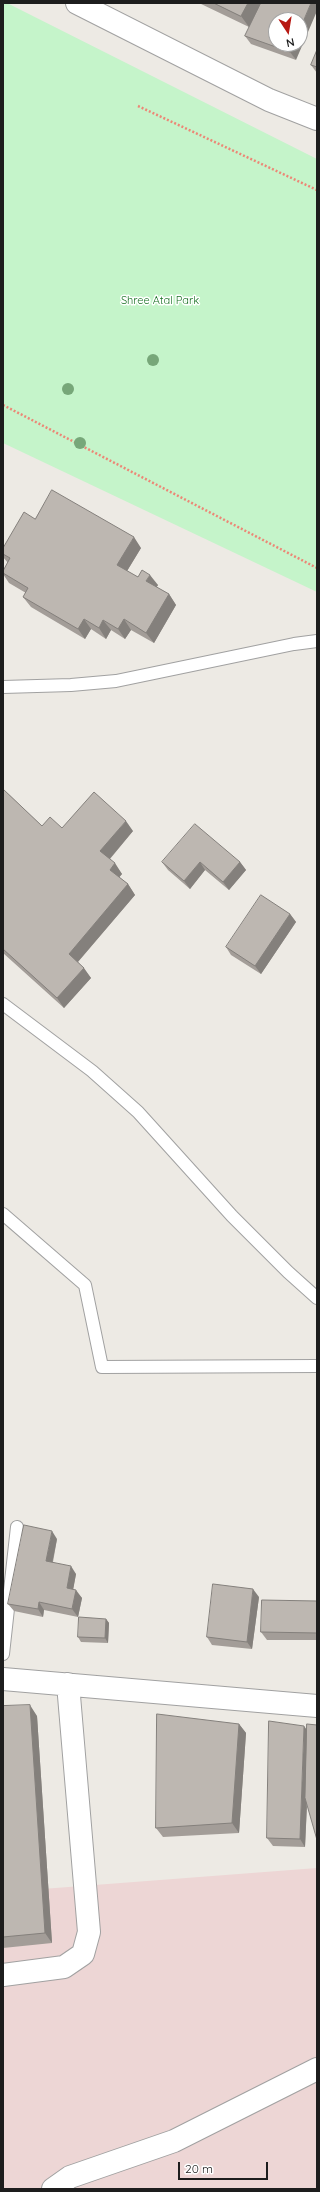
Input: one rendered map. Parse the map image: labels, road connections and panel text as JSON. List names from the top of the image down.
{
  "parks": ["Shree Atal Park"],
  "scale_bar": "20 m",
  "north": "bottom"
}
